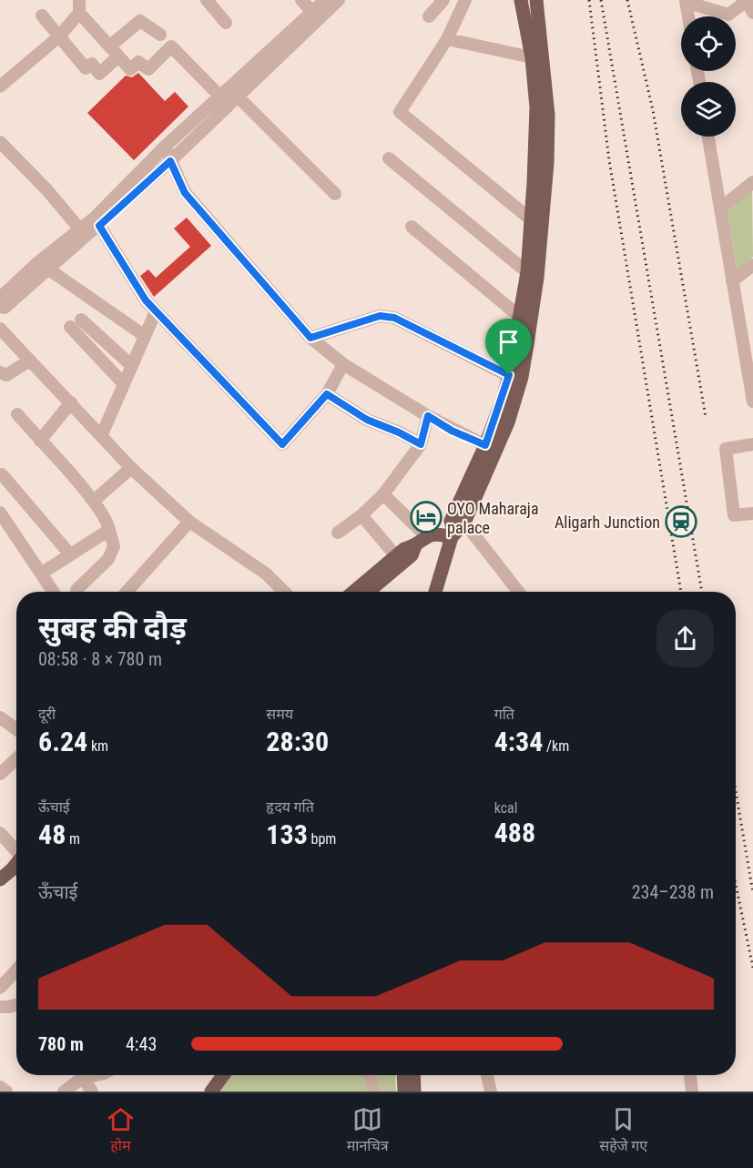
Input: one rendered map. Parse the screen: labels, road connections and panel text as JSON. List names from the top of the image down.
{
  "places": {
    "hotel": ["OYO Maharaja palace"],
    "station": ["Aligarh Junction"]
  },
  "page": {
    "heading": ["सुबह की दौड़", "08:58 · 8 × 780 m"],
    "stats": [
      ["दूरी", "6.24 km"],
      ["समय", "28:30"],
      ["गति", "4:34 /km"],
      ["ऊँचाई", "48 m"],
      ["हृदय गति", "133 bpm"],
      ["kcal", "488"]
    ],
    "chart": ["ऊँचाई", "234–238 m"],
    "list": [
      {
        "name": "780 m",
        "note": "4:43"
      }
    ],
    "tabs": ["होम", "मानचित्र", "सहेजे गए"]
  }
}
